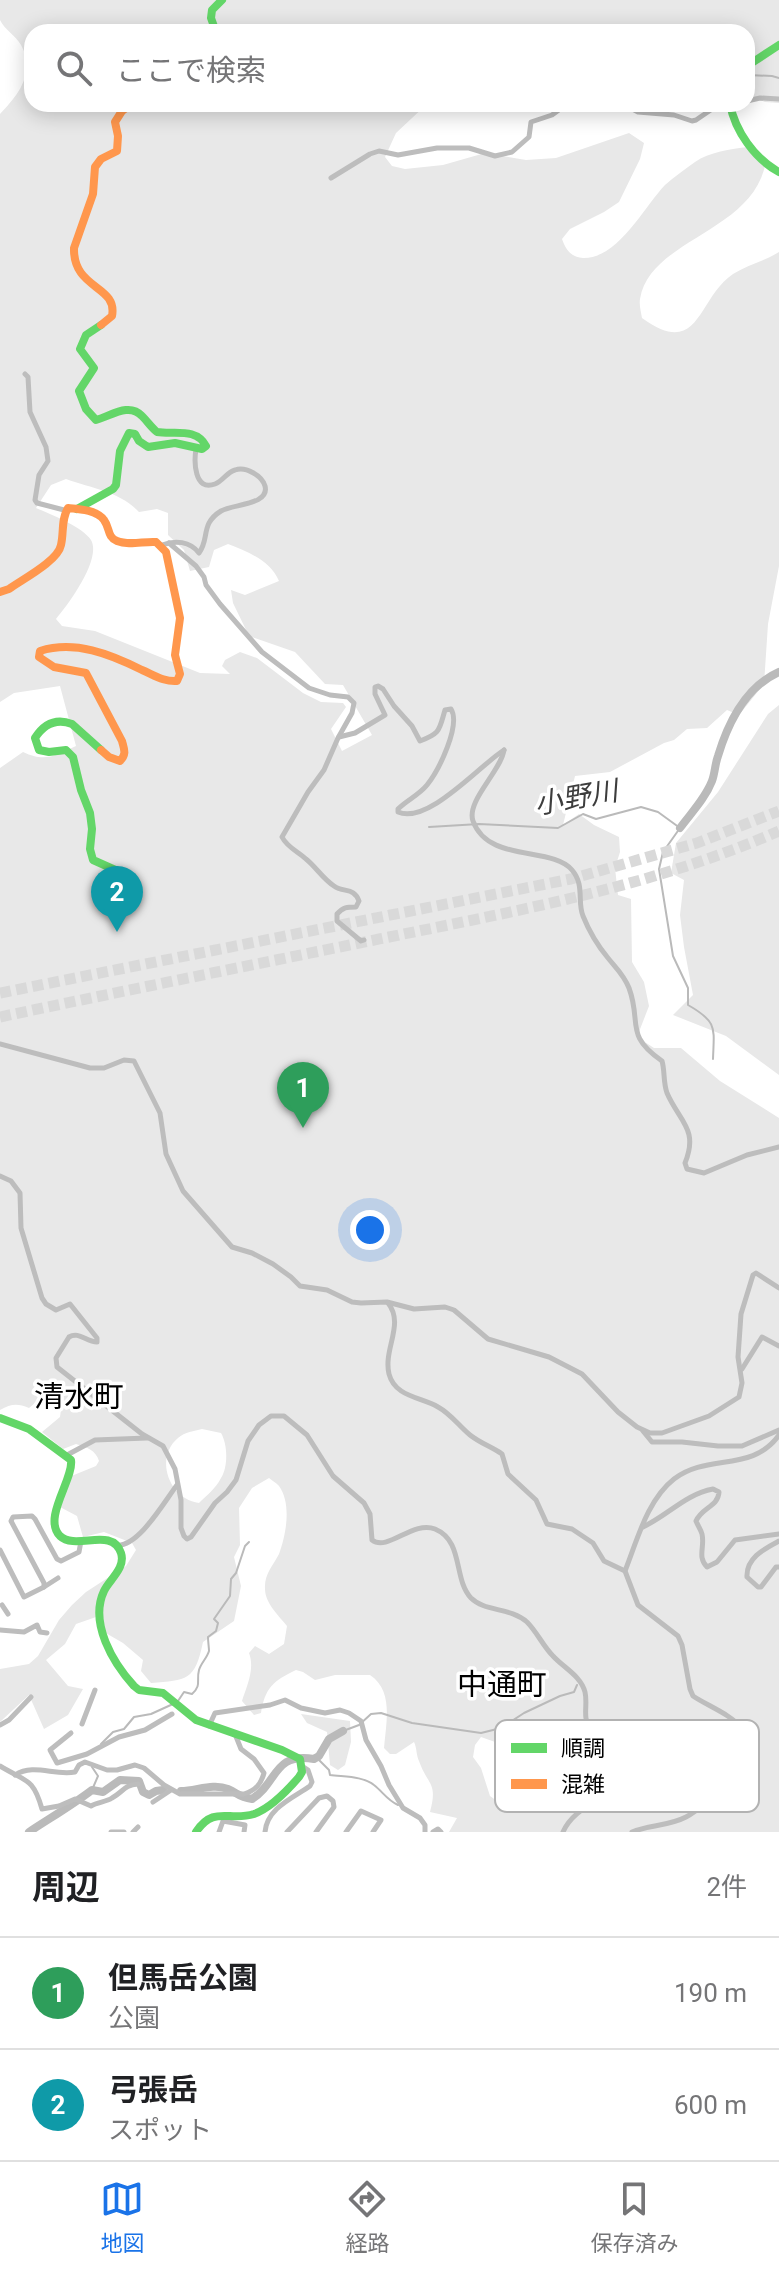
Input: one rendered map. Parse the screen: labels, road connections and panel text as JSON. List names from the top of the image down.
{
  "districts": ["清水町", "中通町"],
  "water": ["小野川"],
  "legend": ["順調", "混雑"],
  "page": {
    "search": "ここで検索",
    "pins": ["2", "1"],
    "heading": ["周辺", "2件"],
    "list": [
      {
        "mark": "1",
        "name": "但馬岳公園",
        "note": "公園",
        "value": "190 m"
      },
      {
        "mark": "2",
        "name": "弓張岳",
        "note": "スポット",
        "value": "600 m"
      }
    ],
    "nav": ["地図", "経路", "保存済み"]
  }
}
